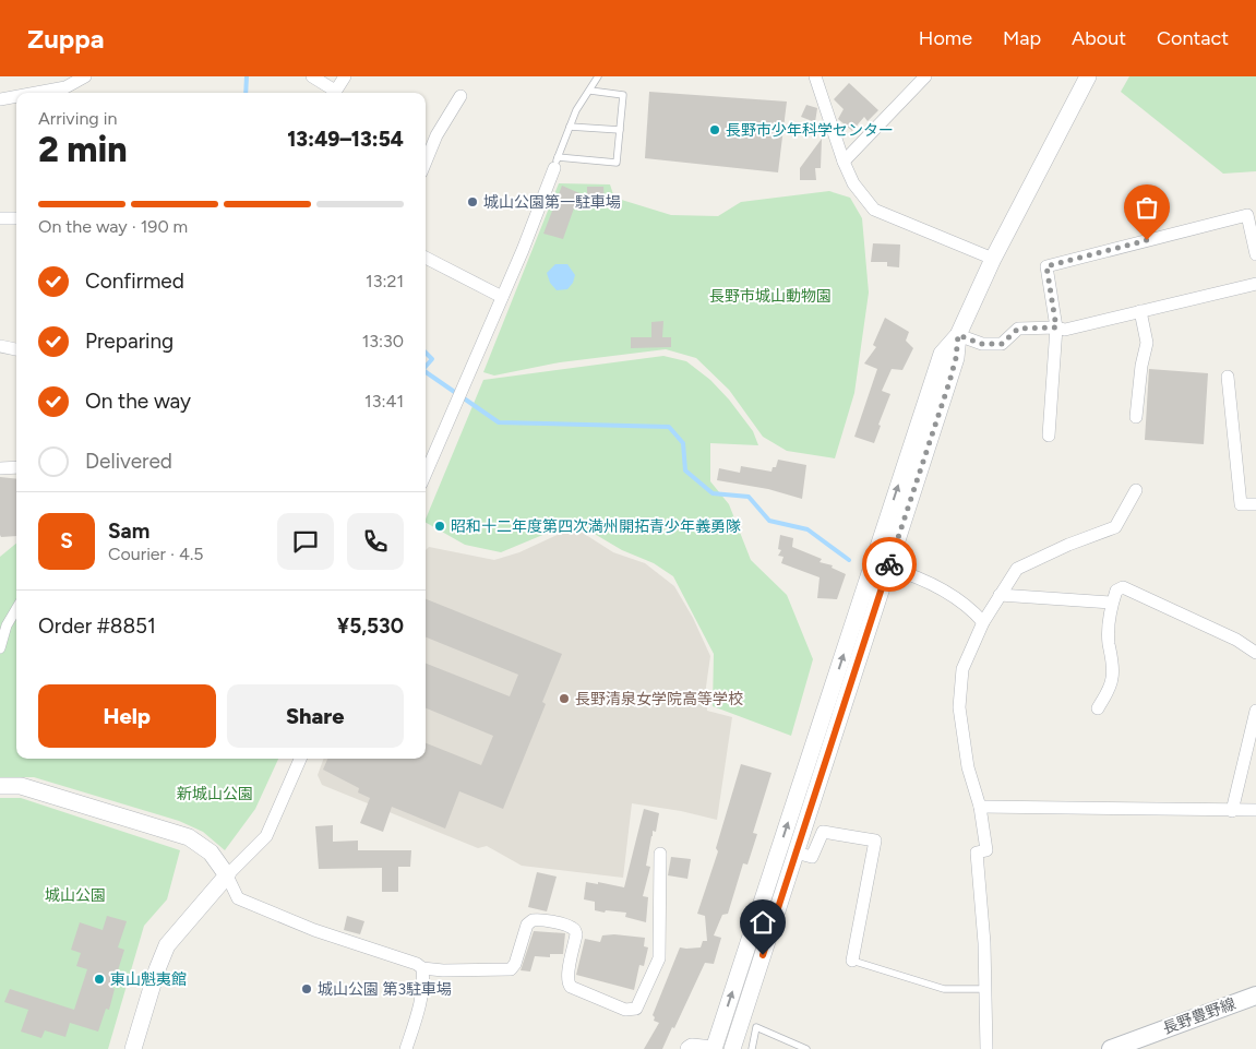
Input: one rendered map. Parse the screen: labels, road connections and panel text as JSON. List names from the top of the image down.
{
  "streets": {
    "main road": ["長野豊野線"]
  },
  "parks": ["長野市城山動物園", "新城山公園", "城山公園"],
  "places": [
    "長野市少年科学センター",
    "城山公園第一駐車場",
    "昭和十二年度第四次満州開拓青少年義勇隊",
    "長野清泉女学院高等学校",
    "東山魁夷館",
    "城山公園 第3駐車場"
  ],
  "page": {
    "header": "Zuppa",
    "nav": [
      "Home",
      "Map",
      "About",
      "Contact"
    ],
    "heading": ["2 min", "Arriving in", "13:49–13:54"],
    "panel": [
      "Sam",
      "Courier · 4.5",
      "Order #8851",
      "¥5,530"
    ],
    "bar": "On the way · 190 m",
    "list": [
      ["Confirmed", "13:21"],
      ["Preparing", "13:30"],
      ["On the way", "13:41"],
      "Delivered"
    ],
    "round": "S",
    "buttons": ["Help", "Share"]
  }
}
